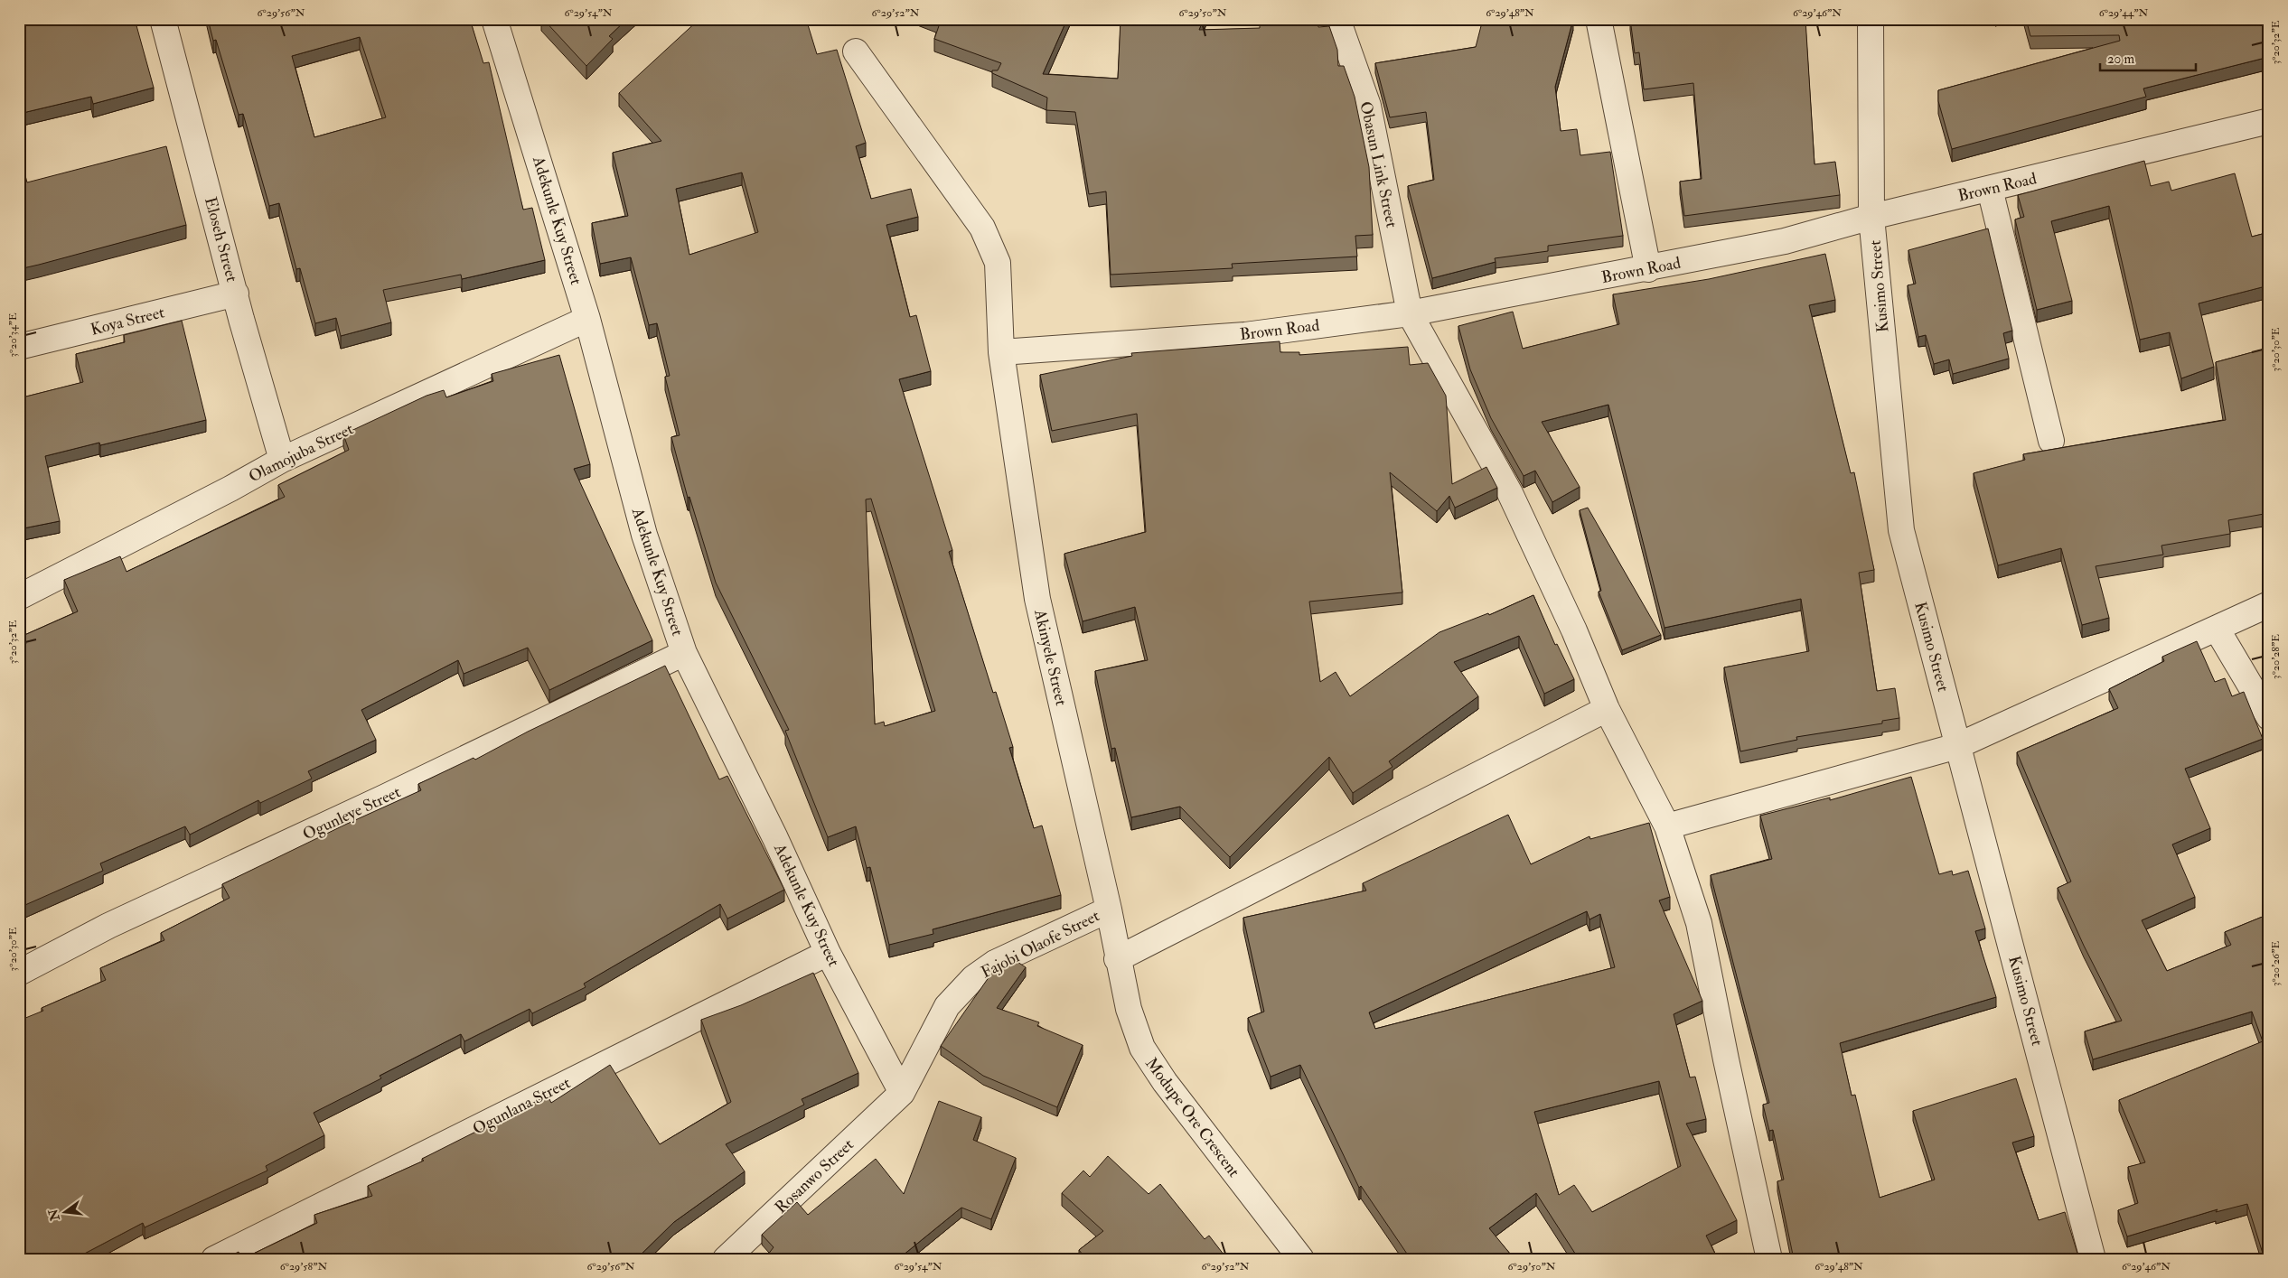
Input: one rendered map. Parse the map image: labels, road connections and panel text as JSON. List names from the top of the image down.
{
  "streets": {
    "street": [
      "Obasun Link Street",
      "Brown Road",
      "Adekunle Kuy Street",
      "Eloseh Street",
      "Kusimo Street",
      "Koya Street",
      "Olamojuba Street",
      "Akinyele Street",
      "Ogunleye Street",
      "Fajobi Olaofe Street",
      "Ogunlana Street",
      "Modupe Ore Crescent",
      "Rosanwo Street"
    ]
  },
  "crossings": [
    ["Obasun Link Street", "Brown Road"],
    ["Brown Road", "Kusimo Street"],
    ["Brown Road", "Akinyele Street"],
    ["Adekunle Kuy Street", "Olamojuba Street"],
    ["Adekunle Kuy Street", "Ogunleye Street"],
    ["Adekunle Kuy Street", "Fajobi Olaofe Street"],
    ["Adekunle Kuy Street", "Ogunlana Street"],
    ["Adekunle Kuy Street", "Rosanwo Street"],
    ["Eloseh Street", "Koya Street"],
    ["Eloseh Street", "Olamojuba Street"],
    ["Akinyele Street", "Fajobi Olaofe Street"],
    ["Akinyele Street", "Modupe Ore Crescent"],
    ["Fajobi Olaofe Street", "Rosanwo Street"]
  ],
  "scale_bar": "20 m",
  "north": "left",
  "coordinates": [
    "6°29'56\"N",
    "6°29'54\"N",
    "6°29'52\"N",
    "6°29'50\"N",
    "6°29'48\"N",
    "6°29'46\"N",
    "6°29'44\"N",
    "3°20'32\"E",
    "3°20'34\"E",
    "3°20'30\"E",
    "3°20'28\"E",
    "3°20'26\"E",
    "6°29'58\"N"
  ]
}
